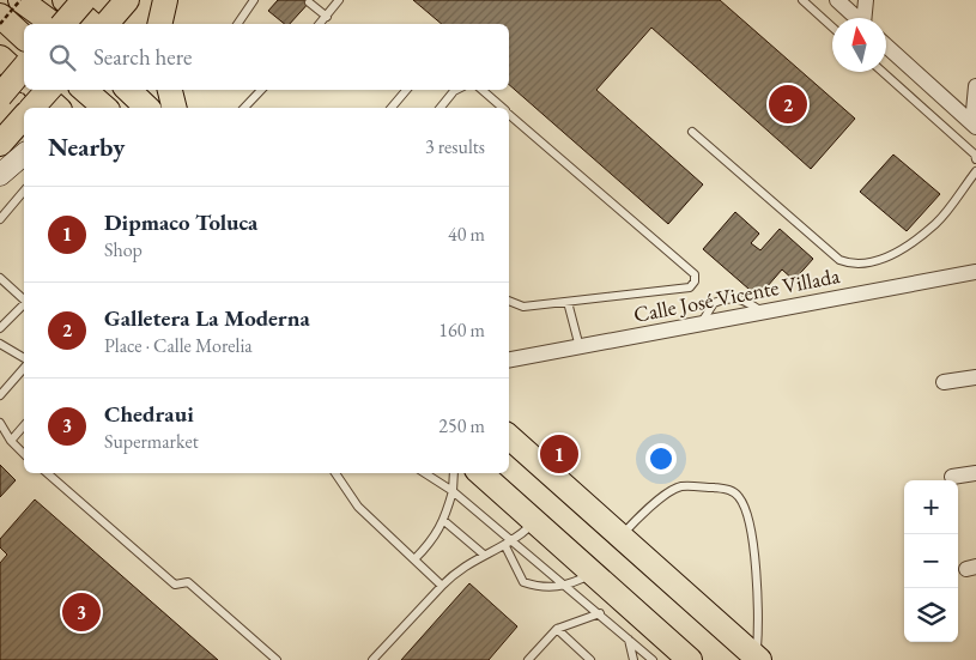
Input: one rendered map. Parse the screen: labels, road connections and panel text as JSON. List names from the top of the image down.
{
  "streets": {
    "street": ["Calle José Vicente Villada"]
  },
  "north": "top",
  "page": {
    "search": "Search here",
    "pins": ["2", "1", "3"],
    "heading": ["Nearby", "3 results"],
    "list": [
      {
        "mark": "1",
        "name": "Dipmaco Toluca",
        "note": "Shop",
        "value": "40 m"
      },
      {
        "mark": "2",
        "name": "Galletera La Moderna",
        "note": "Place · Calle Morelia",
        "value": "160 m"
      },
      {
        "mark": "3",
        "name": "Chedraui",
        "note": "Supermarket",
        "value": "250 m"
      }
    ],
    "map_buttons": ["+", "−"]
  }
}
